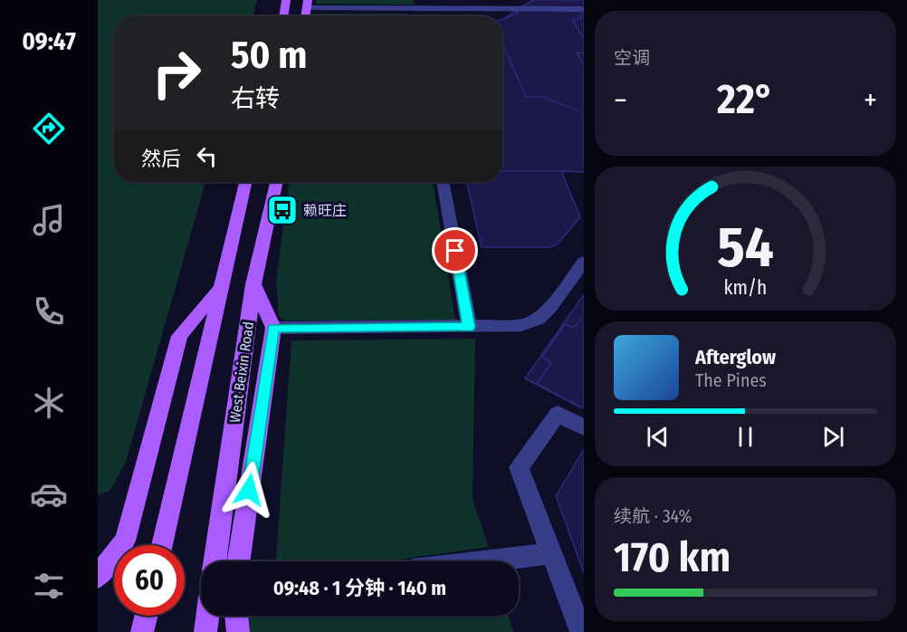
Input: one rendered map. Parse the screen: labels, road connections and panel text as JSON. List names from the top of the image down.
{
  "streets": {
    "main road": ["West Beixin Road"]
  },
  "places": {
    "bus stop": ["赖旺庄"]
  },
  "page": {
    "tabs": "09:47",
    "tile": [
      "空调",
      ["续航 · 34%", "170 km"]
    ],
    "turn": ["50 m", "右转"],
    "heat": ["−", "22°", "+"],
    "then": "然后",
    "song": ["Afterglow", "The Pines"],
    "limit": "60",
    "trip": "09:48 · 1 分钟 · 140 m",
    "gauge": ["54", "km/h"]
  }
}
